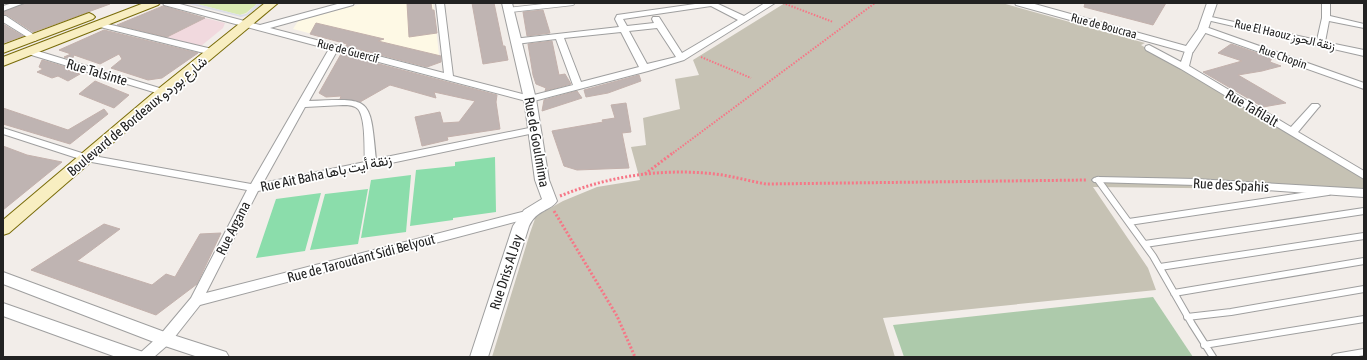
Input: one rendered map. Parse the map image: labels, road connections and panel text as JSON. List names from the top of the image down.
{
  "streets": {
    "main road": ["Boulevard de Bordeaux شارع بوردو"],
    "street": [
      "Rue de Boucraa",
      "Rue El Haouz زنقة الحوز",
      "Rue de Guercif",
      "Rue Chopin",
      "Rue Talsinte",
      "Rue Tafilalt",
      "Rue de Goulmima",
      "Rue Ait Baha زنقة أيت باها",
      "Rue des Spahis",
      "Rue Argana",
      "Rue de Taroudant Sidi Belyout",
      "Rue Driss Al Jay"
    ]
  },
  "crossings": [
    ["Rue de Boucraa", "Rue Tafilalt"],
    ["Rue de Guercif", "Boulevard de Bordeaux شارع بوردو"],
    ["Rue de Guercif", "Rue de Goulmima"],
    ["Rue de Guercif", "Rue Argana"],
    ["Rue Talsinte", "Boulevard de Bordeaux شارع بوردو"],
    ["Boulevard de Bordeaux شارع بوردو", "Rue Ait Baha زنقة أيت باها"],
    ["Rue de Goulmima", "Rue Ait Baha زنقة أيت باها"],
    ["Rue Ait Baha زنقة أيت باها", "Rue Argana"],
    ["Rue Argana", "Rue de Taroudant Sidi Belyout"],
    ["Rue de Taroudant Sidi Belyout", "Rue Driss Al Jay"]
  ]
}
